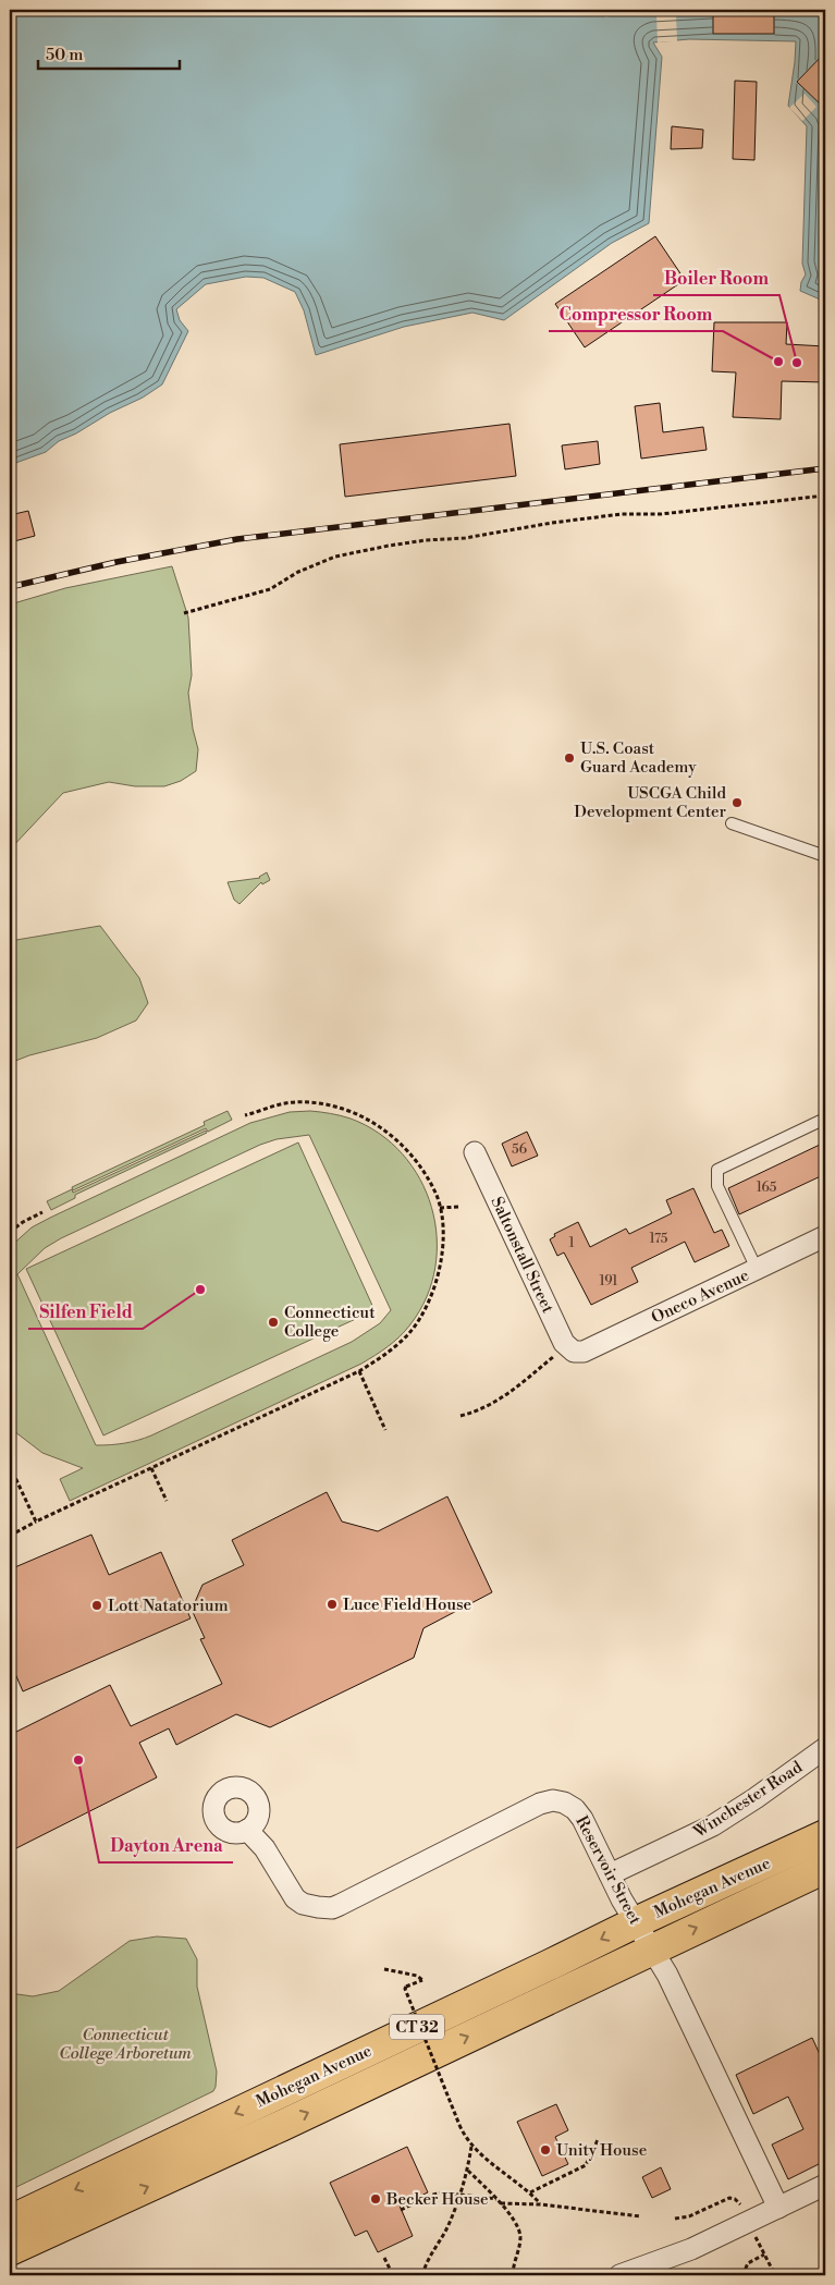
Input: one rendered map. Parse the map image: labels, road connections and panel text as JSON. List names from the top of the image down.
{
  "streets": {
    "highway": ["Mohegan Avenue", "CT 32"],
    "street": [
      "Saltonstall Street",
      "Oneco Avenue",
      "Winchester Road",
      "Reservoir Street"
    ]
  },
  "crossings": [
    ["Saltonstall Street", "Oneco Avenue"],
    ["Winchester Road", "Reservoir Street"],
    ["Reservoir Street", "Mohegan Avenue"]
  ],
  "parks": ["Connecticut College Arboretum"],
  "places": [
    "Compressor Room",
    "Boiler Room",
    "U.S. Coast Guard Academy",
    "USCGA Child Development Center",
    "Silfen Field",
    "Connecticut College",
    "Luce Field House",
    "Lott Natatorium",
    "Dayton Arena",
    "Unity House",
    "Becker House"
  ],
  "house_numbers": [
    "56",
    "165",
    "175",
    "1",
    "191"
  ],
  "scale_bar": "50 m"
}
